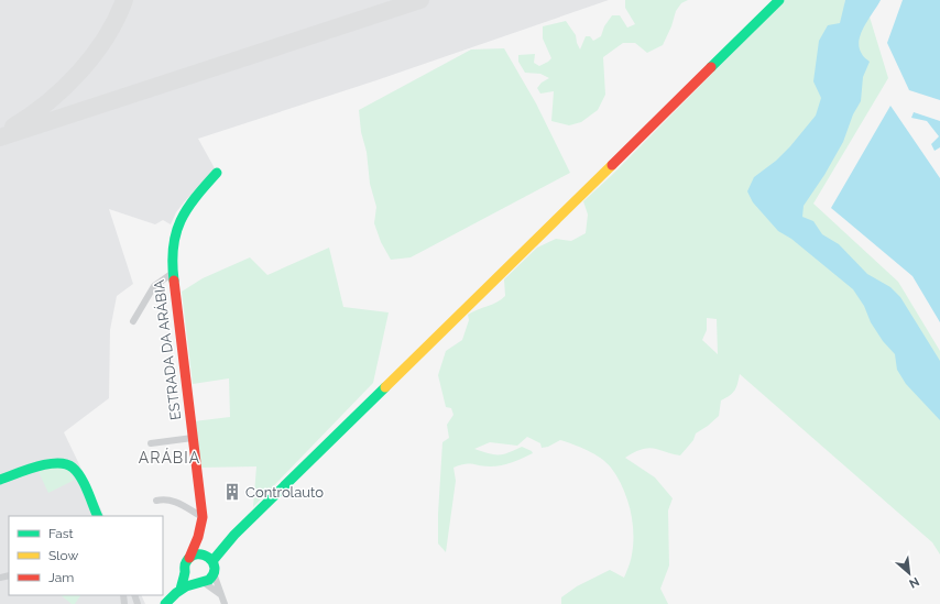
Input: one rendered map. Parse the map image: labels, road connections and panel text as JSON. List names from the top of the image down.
{
  "streets": {
    "street": ["ESTRADA DA ARÁBIA"]
  },
  "districts": ["ARÁBIA"],
  "places": {
    "building": ["Controlauto"]
  },
  "legend": ["Fast", "Slow", "Jam"],
  "north": "bottom right"
}
